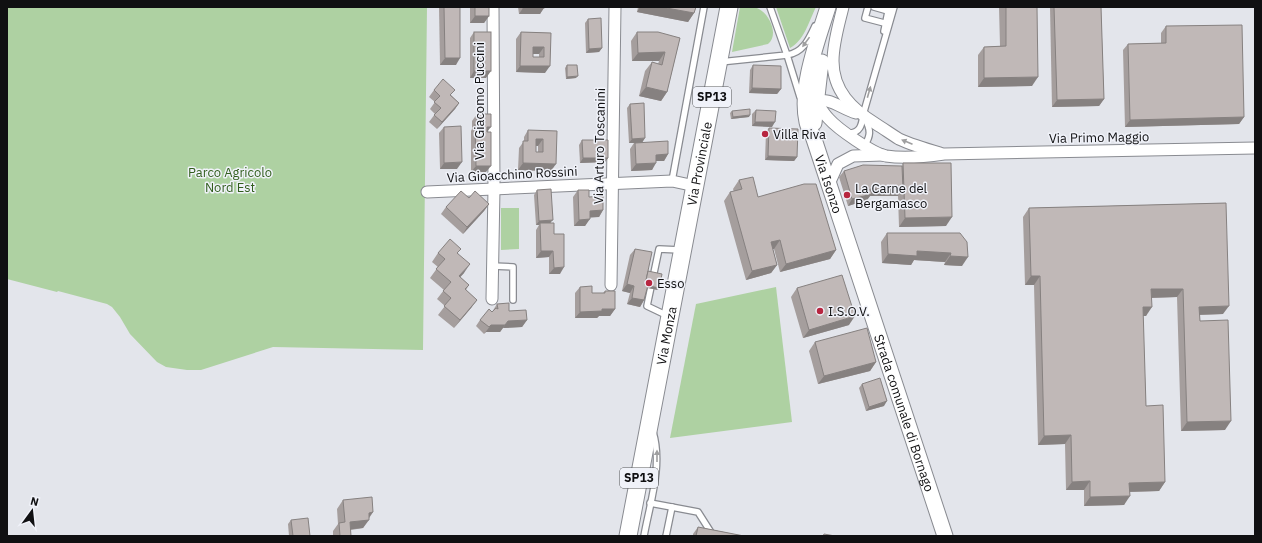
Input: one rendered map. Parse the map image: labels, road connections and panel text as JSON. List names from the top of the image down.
{
  "streets": {
    "main road": ["SP13", "Via Provinciale", "Via Monza"],
    "street": [
      "Via Giacomo Puccini",
      "Via Primo Maggio",
      "Via Arturo Toscanini",
      "Via Gioacchino Rossini",
      "Via Isonzo",
      "Strada comunale di Bornago"
    ]
  },
  "crossings": [
    ["Via Giacomo Puccini", "Via Gioacchino Rossini"],
    ["Via Primo Maggio", "Via Isonzo"],
    ["Via Arturo Toscanini", "Via Gioacchino Rossini"],
    ["Via Provinciale", "Via Gioacchino Rossini"],
    ["Via Provinciale", "Via Monza"],
    ["Via Isonzo", "Strada comunale di Bornago"]
  ],
  "parks": ["Parco Agricolo Nord Est"],
  "places": [
    "Villa Riva",
    "La Carne del Bergamasco",
    "Esso",
    "I.S.O.V."
  ],
  "north": "top"
}
